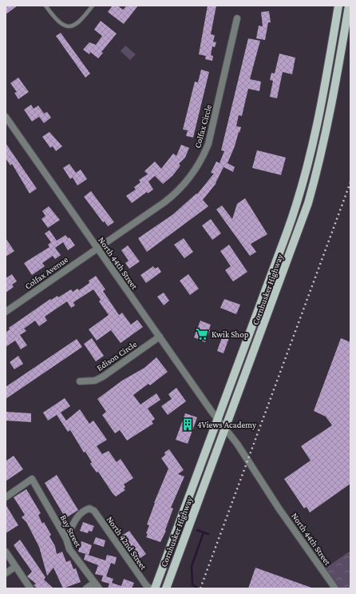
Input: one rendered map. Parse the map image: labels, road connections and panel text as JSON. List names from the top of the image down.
{
  "streets": {
    "main road": ["Cornhusker Highway"],
    "street": [
      "Colfax Circle",
      "North 44th Street",
      "Colfax Avenue",
      "Edison Circle",
      "Bay Street",
      "North 42nd Street"
    ]
  },
  "crossings": [
    ["Colfax Circle", "North 44th Street"],
    ["Colfax Circle", "Colfax Avenue"],
    ["North 44th Street", "Colfax Avenue"],
    ["North 44th Street", "Cornhusker Highway"],
    ["North 44th Street", "Edison Circle"],
    ["Bay Street", "North 42nd Street"]
  ],
  "places": {
    "supermarket": ["Kwik Shop"],
    "building": ["4Views Academy"]
  }
}
